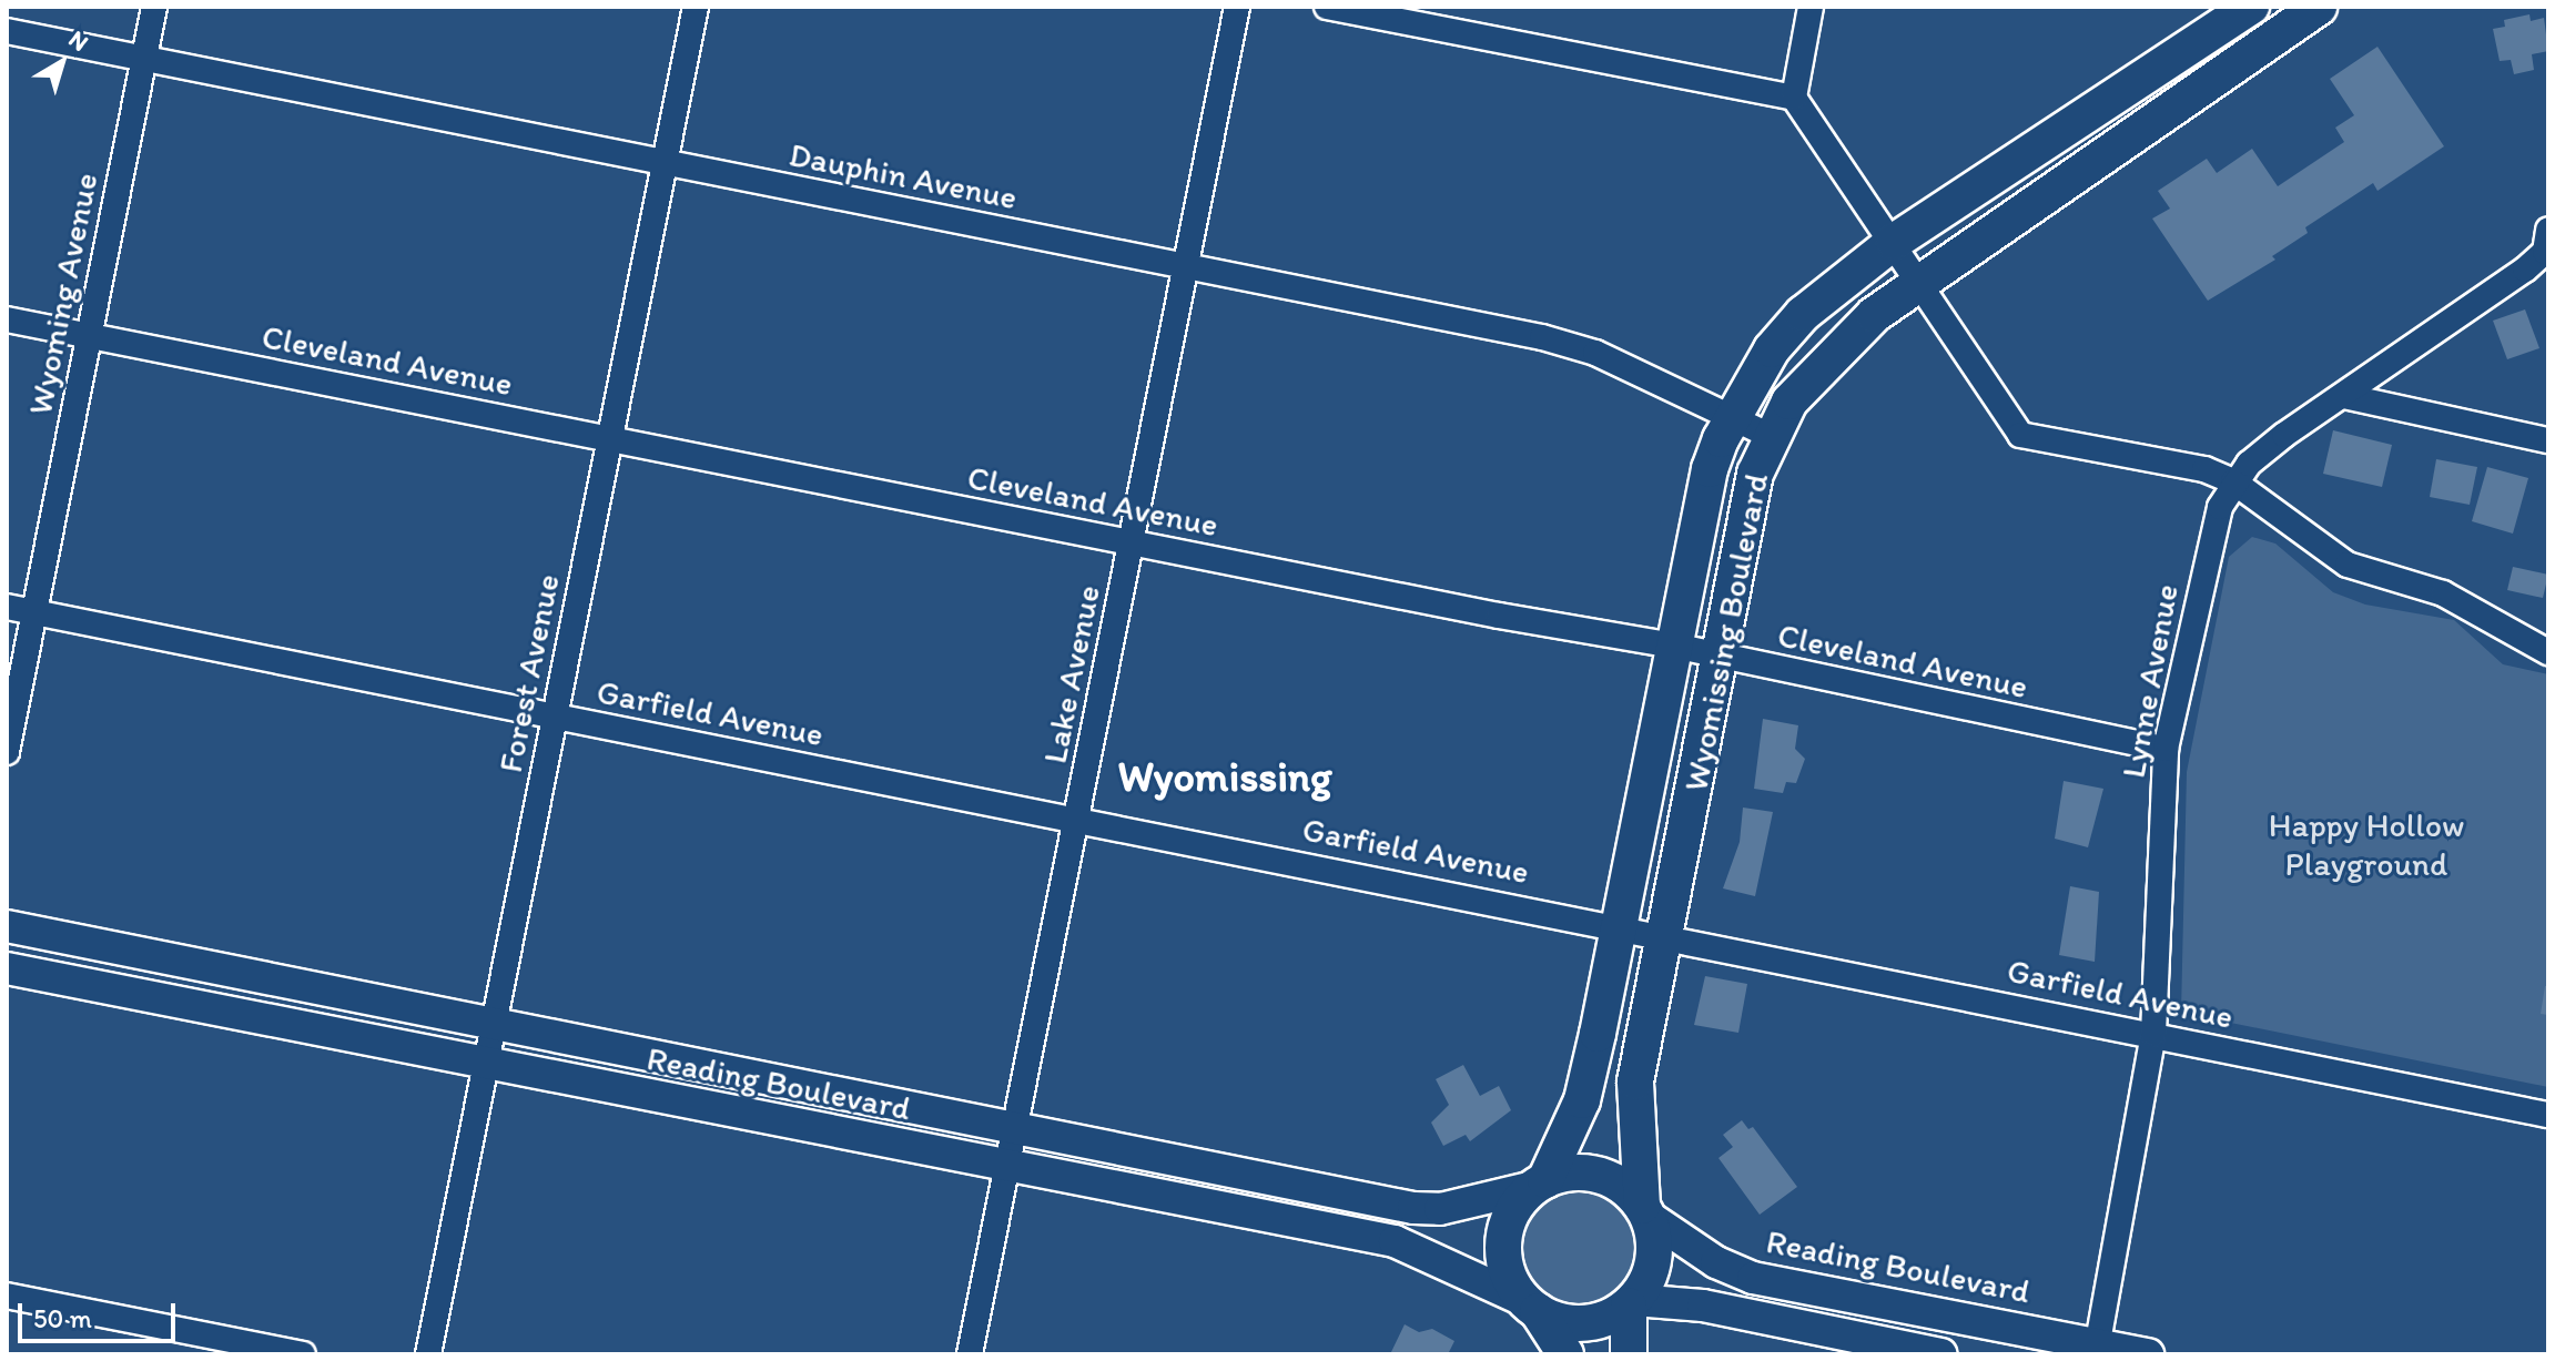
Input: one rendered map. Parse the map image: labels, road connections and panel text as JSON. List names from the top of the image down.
{
  "streets": {
    "main road": ["Wyomissing Boulevard"],
    "street": [
      "Dauphin Avenue",
      "Wyoming Avenue",
      "Cleveland Avenue",
      "Forest Avenue",
      "Lake Avenue",
      "Lynne Avenue",
      "Garfield Avenue",
      "Reading Boulevard"
    ]
  },
  "crossings": [
    ["Dauphin Avenue", "Wyoming Avenue"],
    ["Dauphin Avenue", "Wyomissing Boulevard"],
    ["Dauphin Avenue", "Forest Avenue"],
    ["Dauphin Avenue", "Lake Avenue"],
    ["Wyoming Avenue", "Cleveland Avenue"],
    ["Wyoming Avenue", "Garfield Avenue"],
    ["Cleveland Avenue", "Wyomissing Boulevard"],
    ["Cleveland Avenue", "Forest Avenue"],
    ["Cleveland Avenue", "Lake Avenue"],
    ["Cleveland Avenue", "Lynne Avenue"],
    ["Wyomissing Boulevard", "Garfield Avenue"],
    ["Wyomissing Boulevard", "Reading Boulevard"],
    ["Forest Avenue", "Garfield Avenue"],
    ["Forest Avenue", "Reading Boulevard"],
    ["Lake Avenue", "Garfield Avenue"],
    ["Lake Avenue", "Reading Boulevard"],
    ["Lynne Avenue", "Garfield Avenue"],
    ["Lynne Avenue", "Reading Boulevard"]
  ],
  "districts": ["Wyomissing"],
  "parks": ["Happy Hollow Playground"],
  "scale_bar": "50 m",
  "north": "top right"
}
